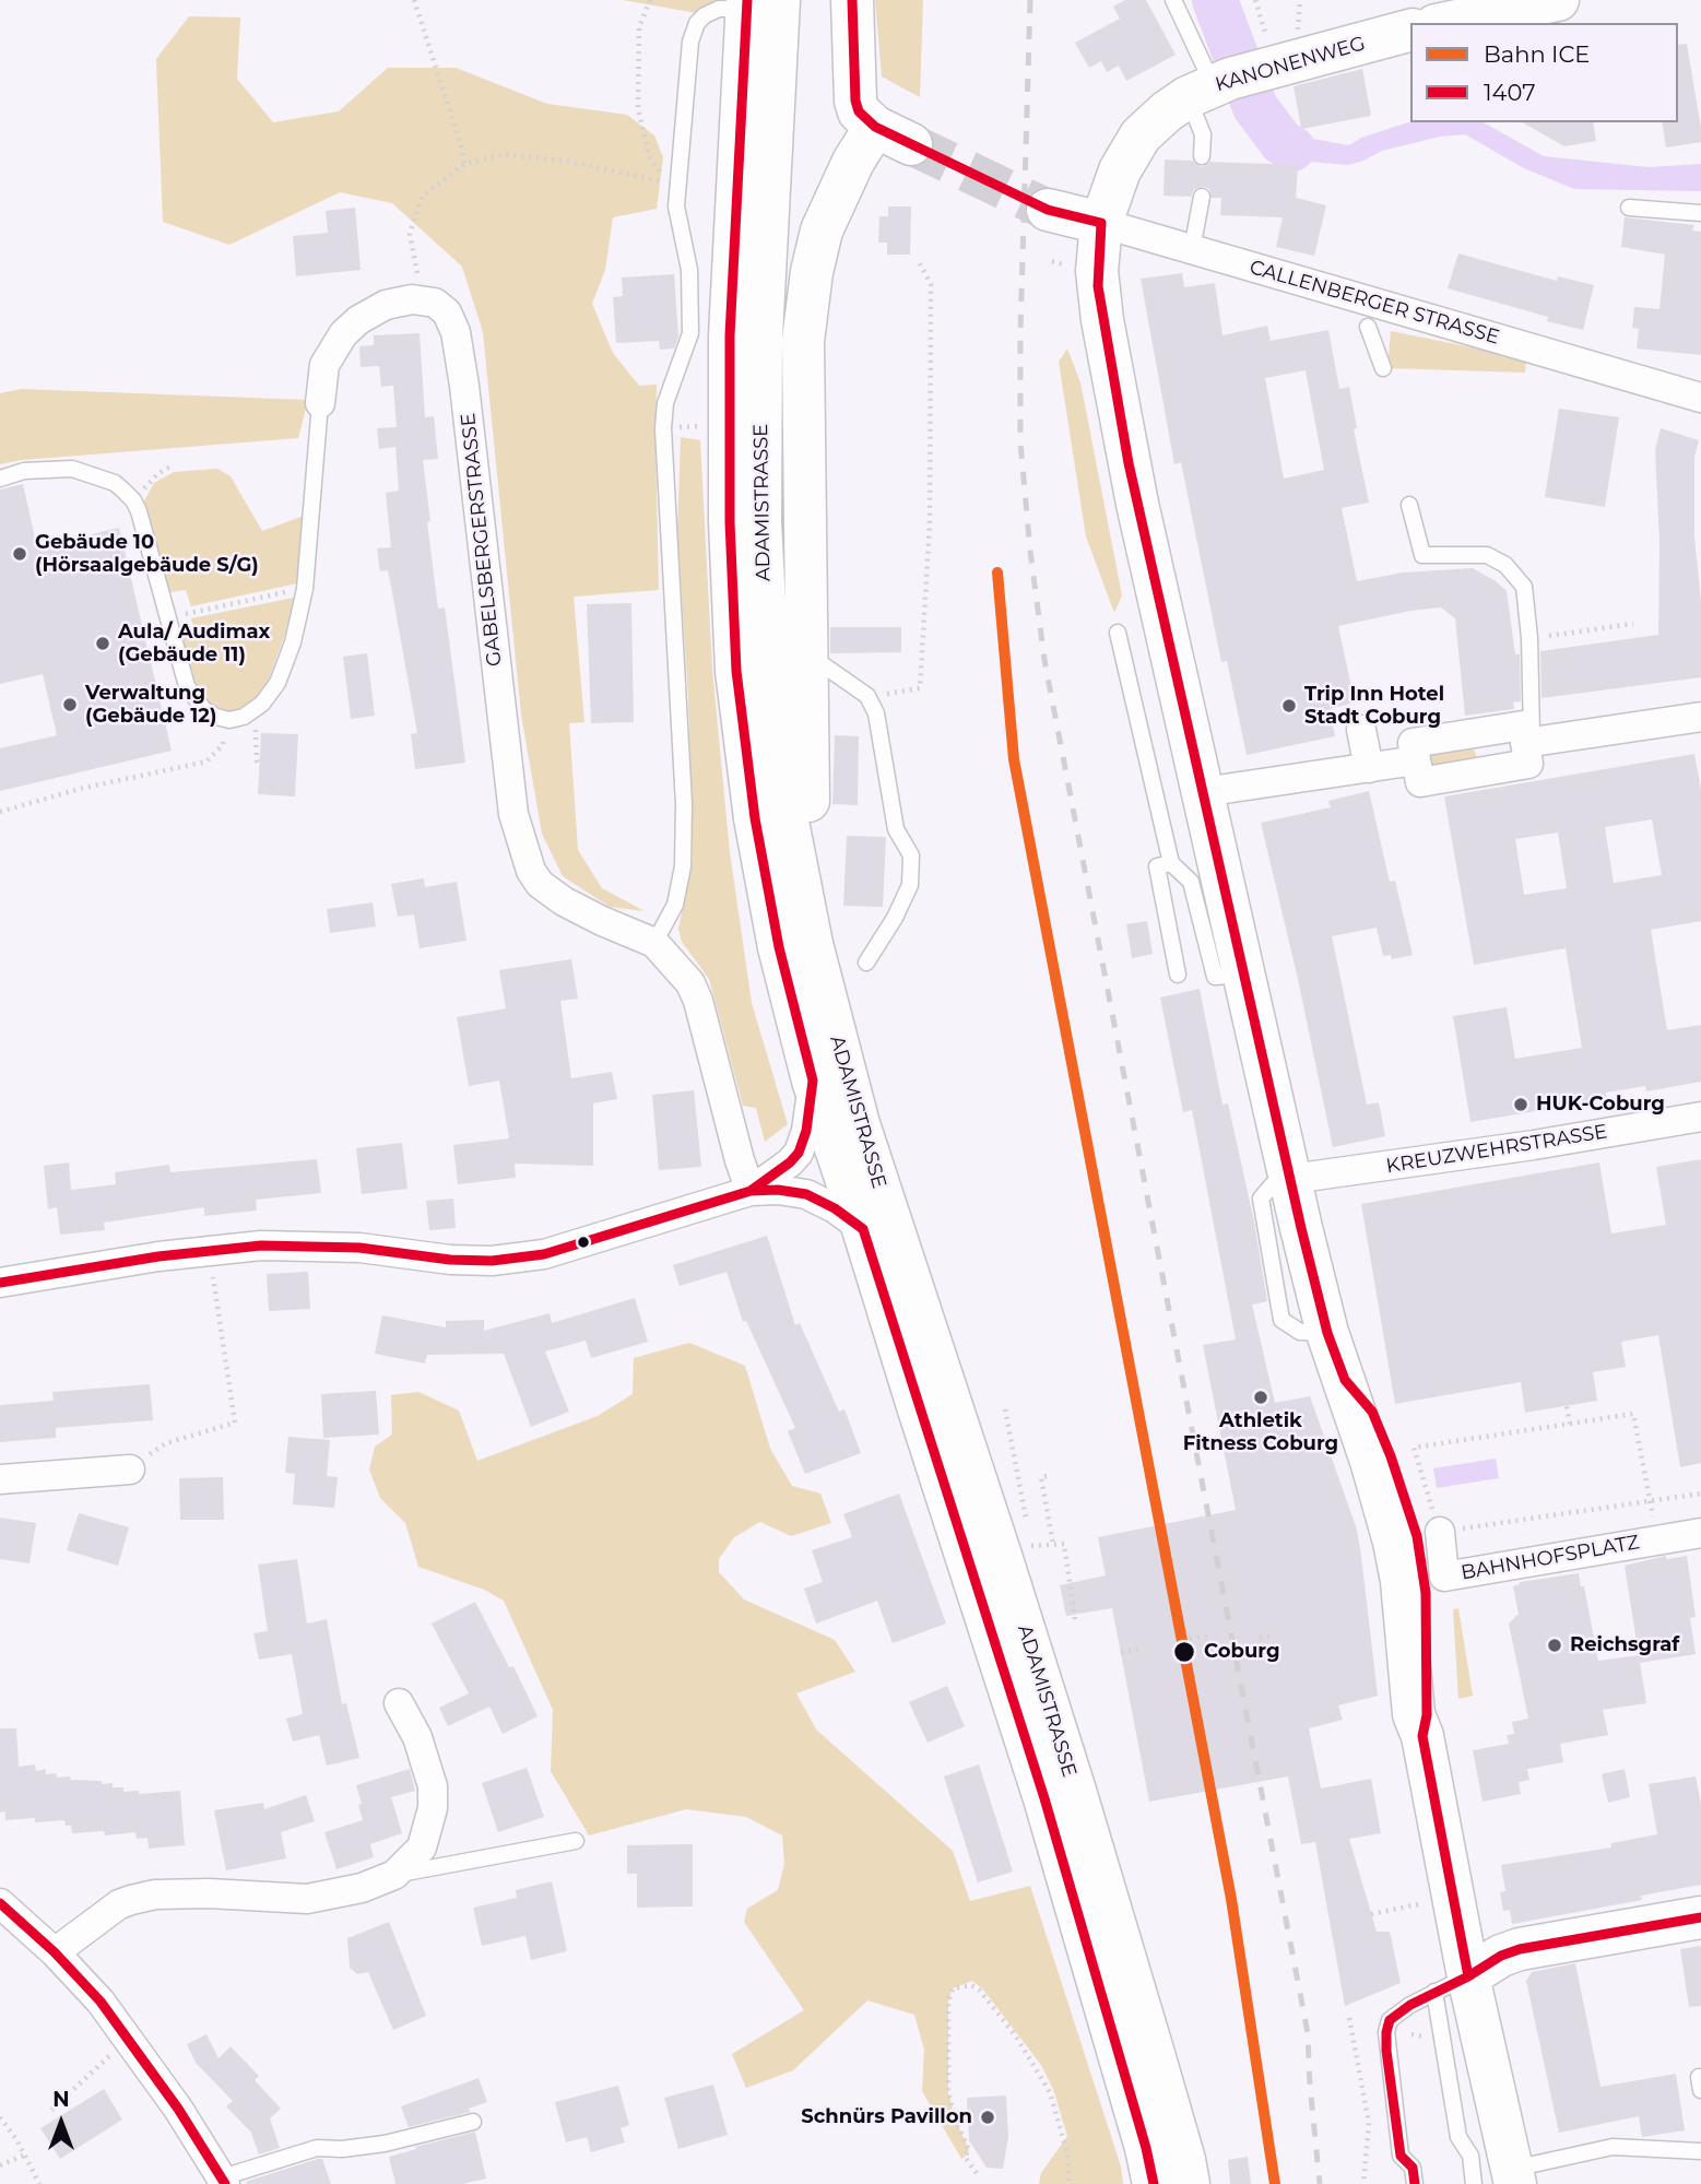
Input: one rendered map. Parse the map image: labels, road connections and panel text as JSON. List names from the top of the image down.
{
  "streets": {
    "main road": ["KANONENWEG", "CALLENBERGER STRASSE", "ADAMISTRASSE"],
    "street": ["GABELSBERGERSTRASSE", "KREUZWEHRSTRASSE", "BAHNHOFSPLATZ"]
  },
  "crossings": [
    ["KANONENWEG", "CALLENBERGER STRASSE"],
    ["KANONENWEG", "KREUZWEHRSTRASSE"]
  ],
  "places": [
    "Gebäude 10 (Hörsaalgebäude S/G)",
    "Aula/ Audimax (Gebäude 11)",
    "Verwaltung (Gebäude 12)",
    "Trip Inn Hotel Stadt Coburg",
    "HUK-Coburg",
    "Athletik Fitness Coburg",
    "Reichsgraf",
    "Coburg",
    "Schnürs Pavillon"
  ],
  "lines": ["transit line 1407", "rail line ICE"],
  "legend": ["Bahn ICE", "1407"],
  "north": "top"
}
